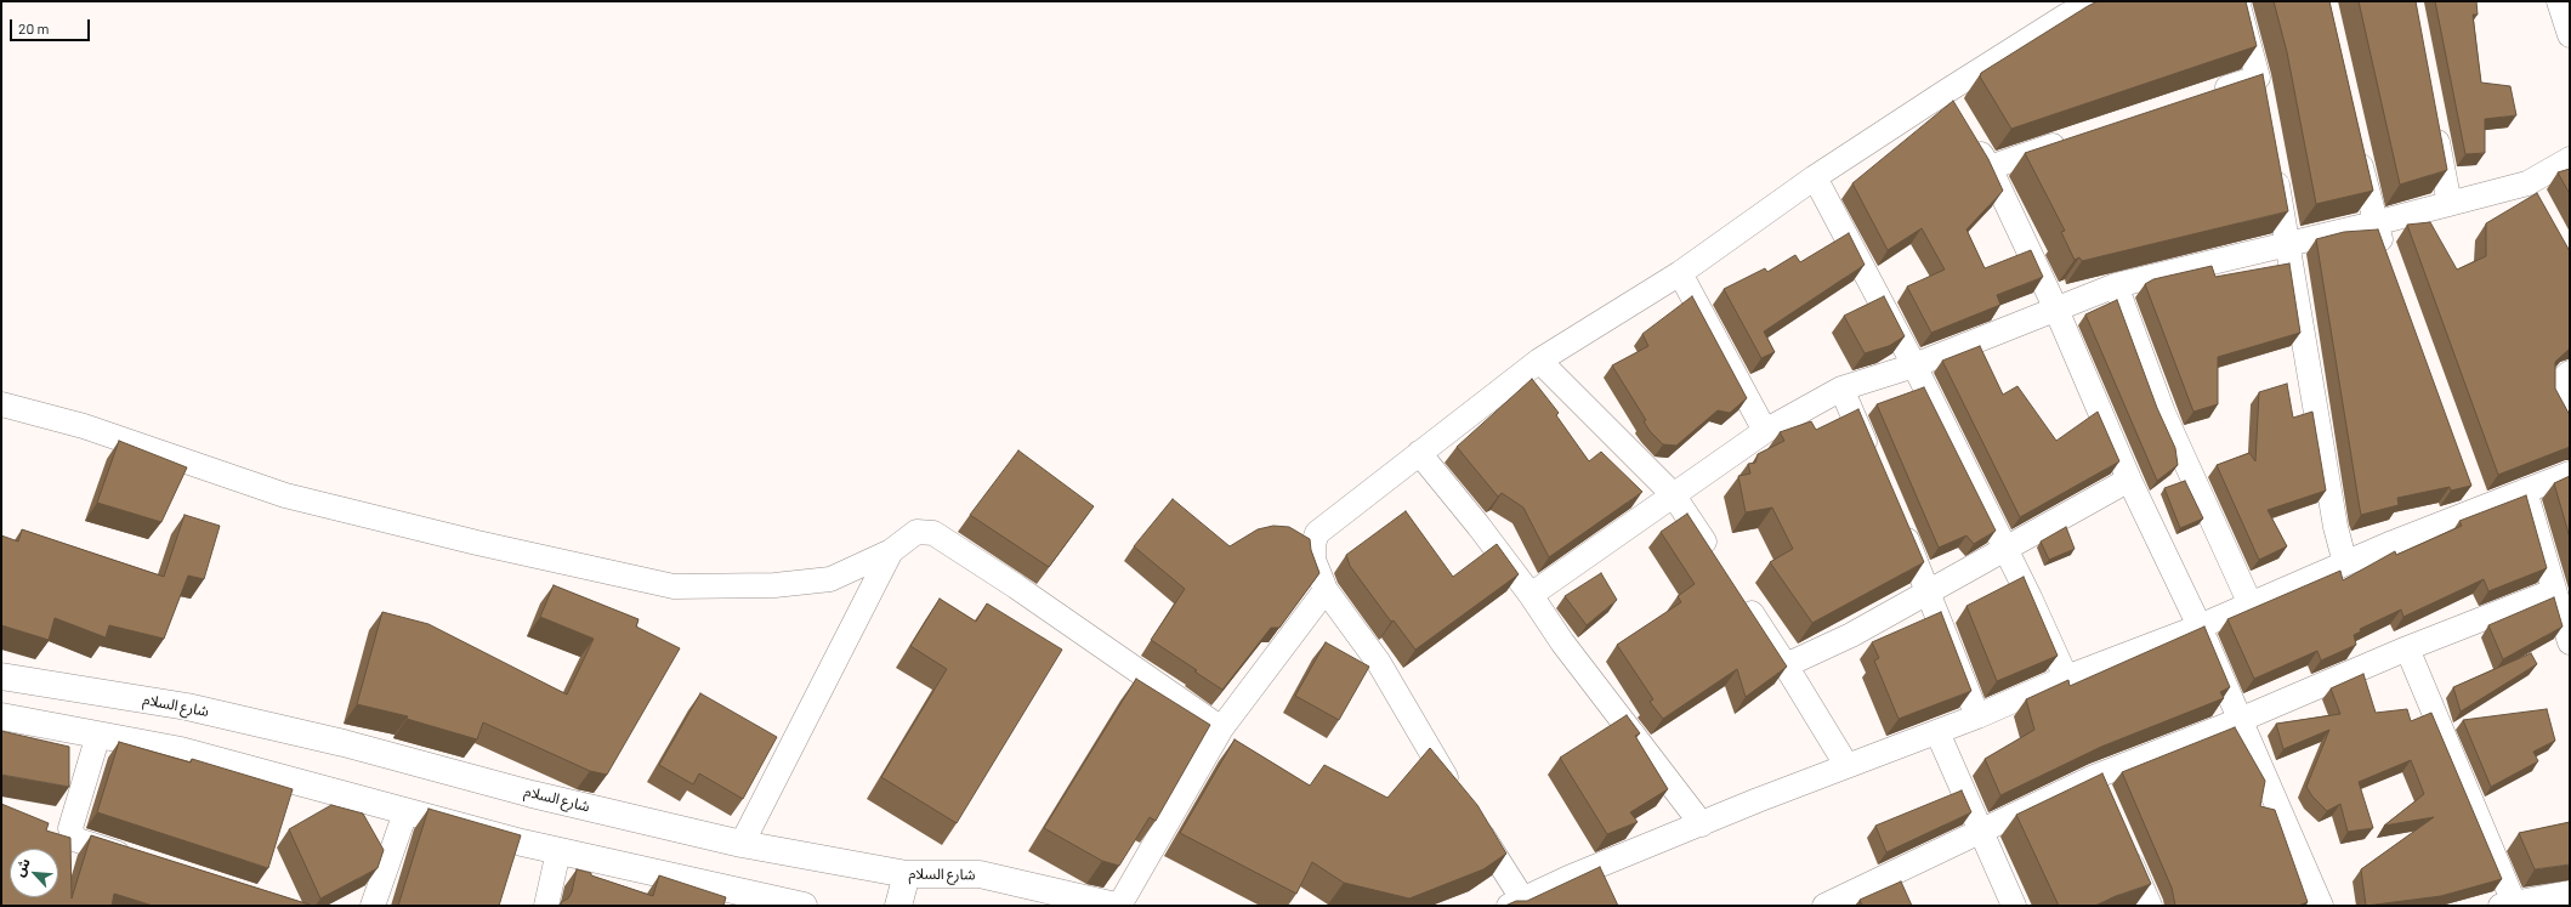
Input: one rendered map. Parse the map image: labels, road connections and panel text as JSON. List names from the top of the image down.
{
  "streets": {
    "street": ["شارع السلام"]
  },
  "scale_bar": "20 m",
  "north": "top left"
}
